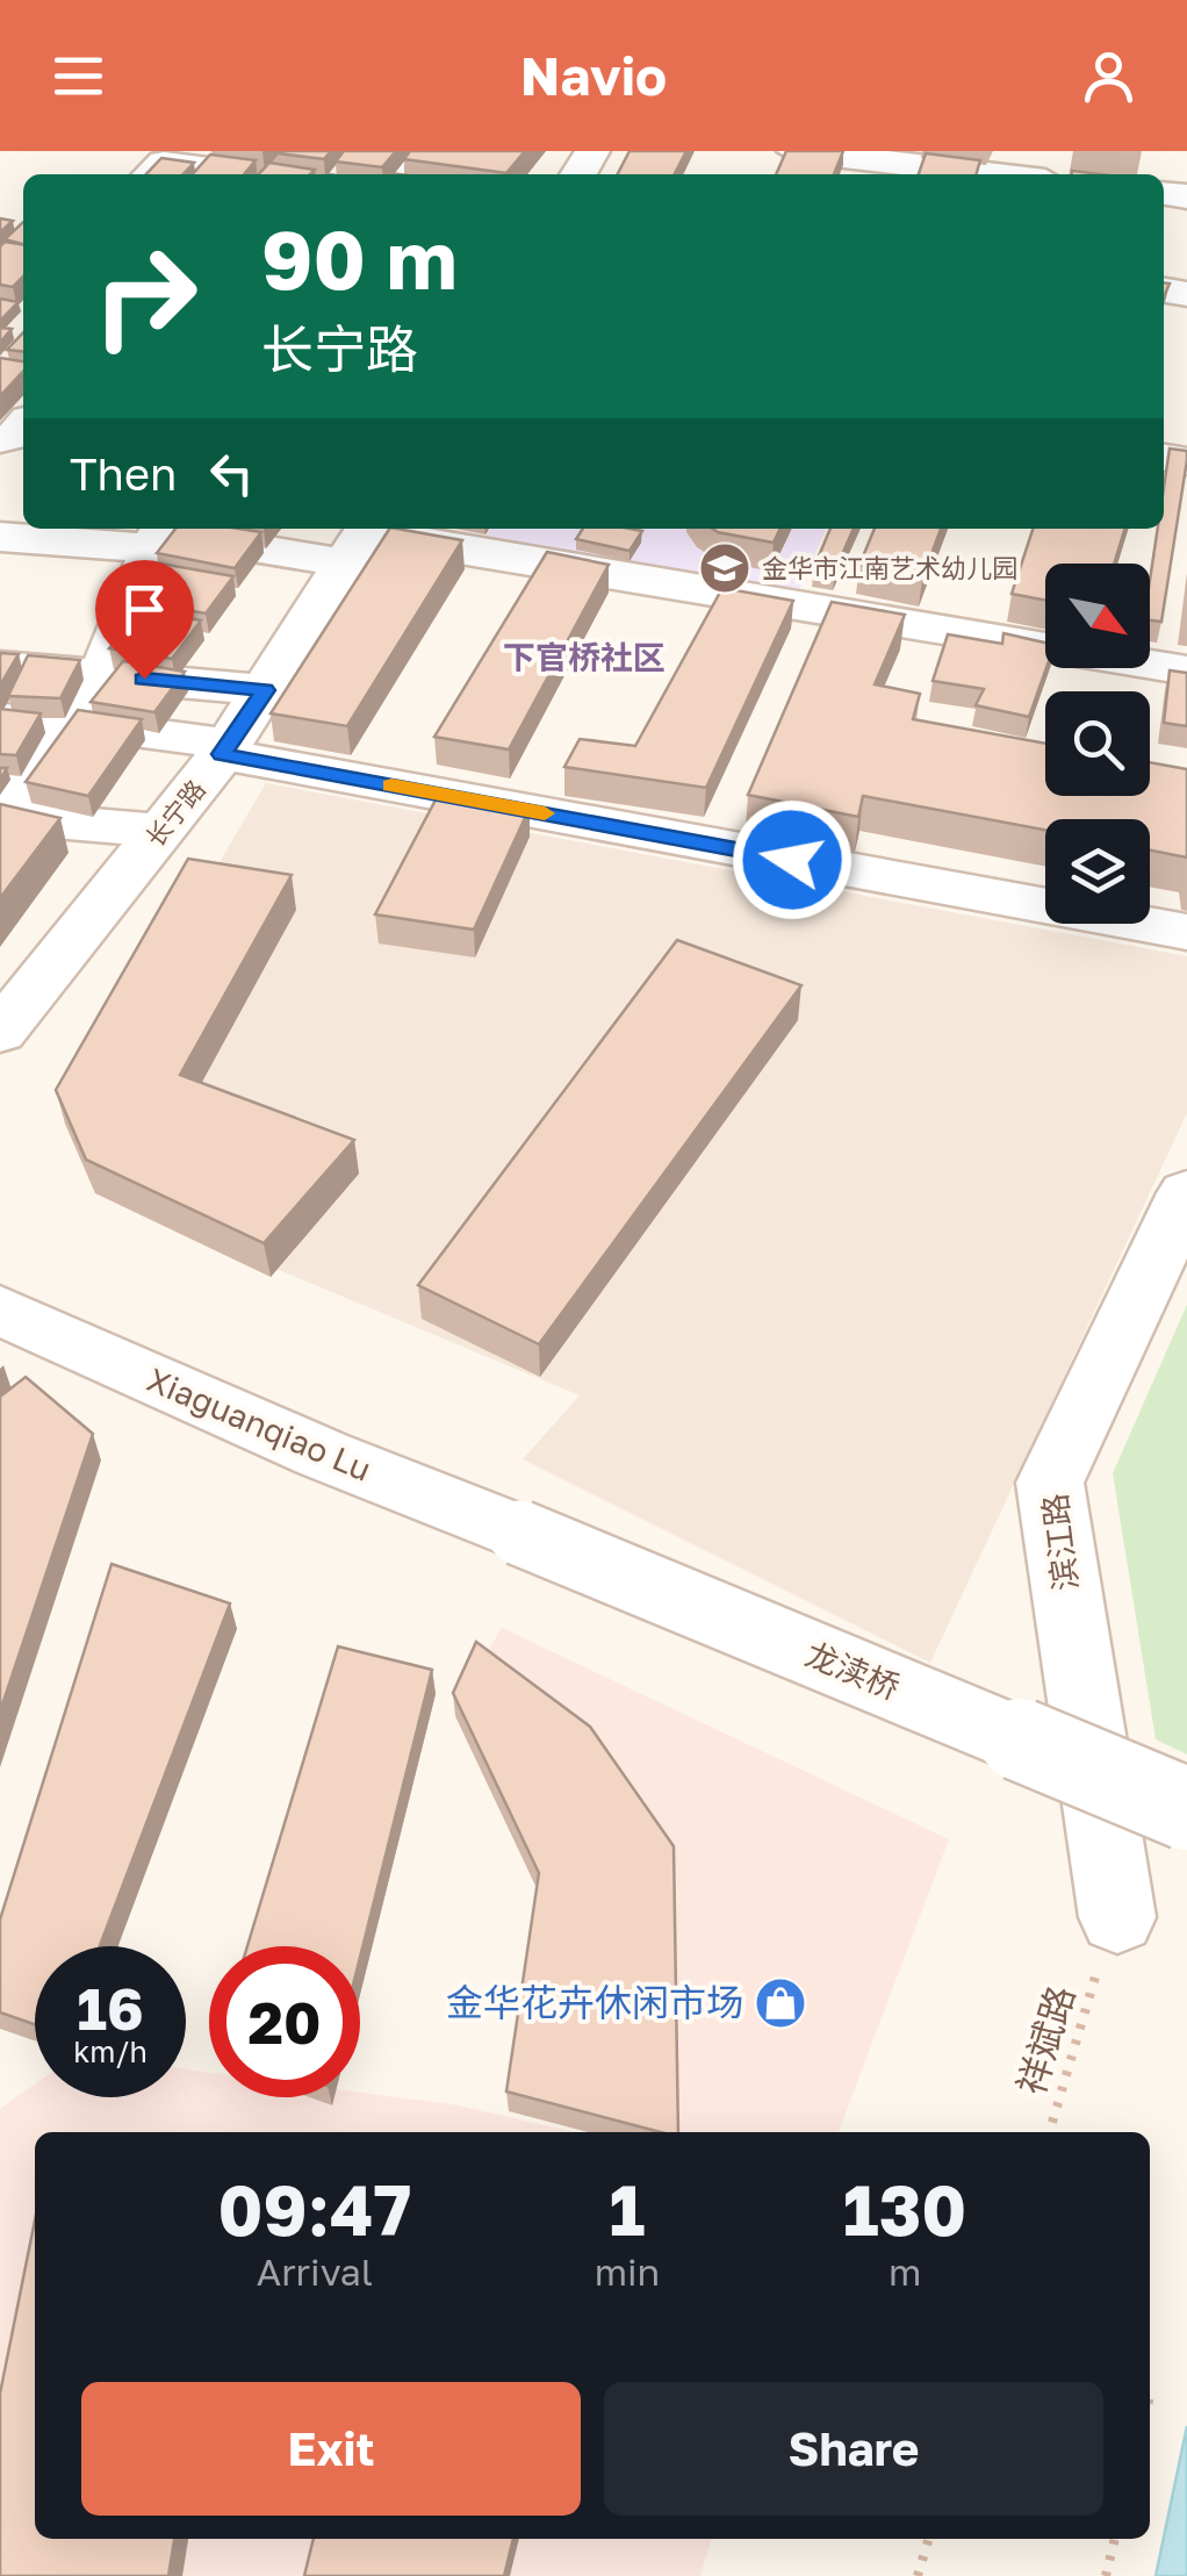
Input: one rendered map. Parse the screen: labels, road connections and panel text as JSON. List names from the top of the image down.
{
  "streets": {
    "street": [
      "长宁路",
      "Xiaguanqiao Lu",
      "滨江路",
      "龙渎桥"
    ],
    "path": ["祥斌路"]
  },
  "crossings": [
    ["Xiaguanqiao Lu", "龙渎桥"],
    ["滨江路", "祥斌路"]
  ],
  "districts": ["下官桥社区"],
  "places": {
    "school or university": ["金华市江南艺术幼儿园"],
    "shop": ["金华花卉休闲市场"]
  },
  "north": "bottom right",
  "page": {
    "header": "Navio",
    "turn": ["90 m", "长宁路"],
    "then": "Then",
    "speed": "16 km/h",
    "limit": "20",
    "eta": [
      "09:47",
      "Arrival",
      "1",
      "min",
      "130",
      "m"
    ],
    "buttons": ["Exit", "Share"]
  }
}
